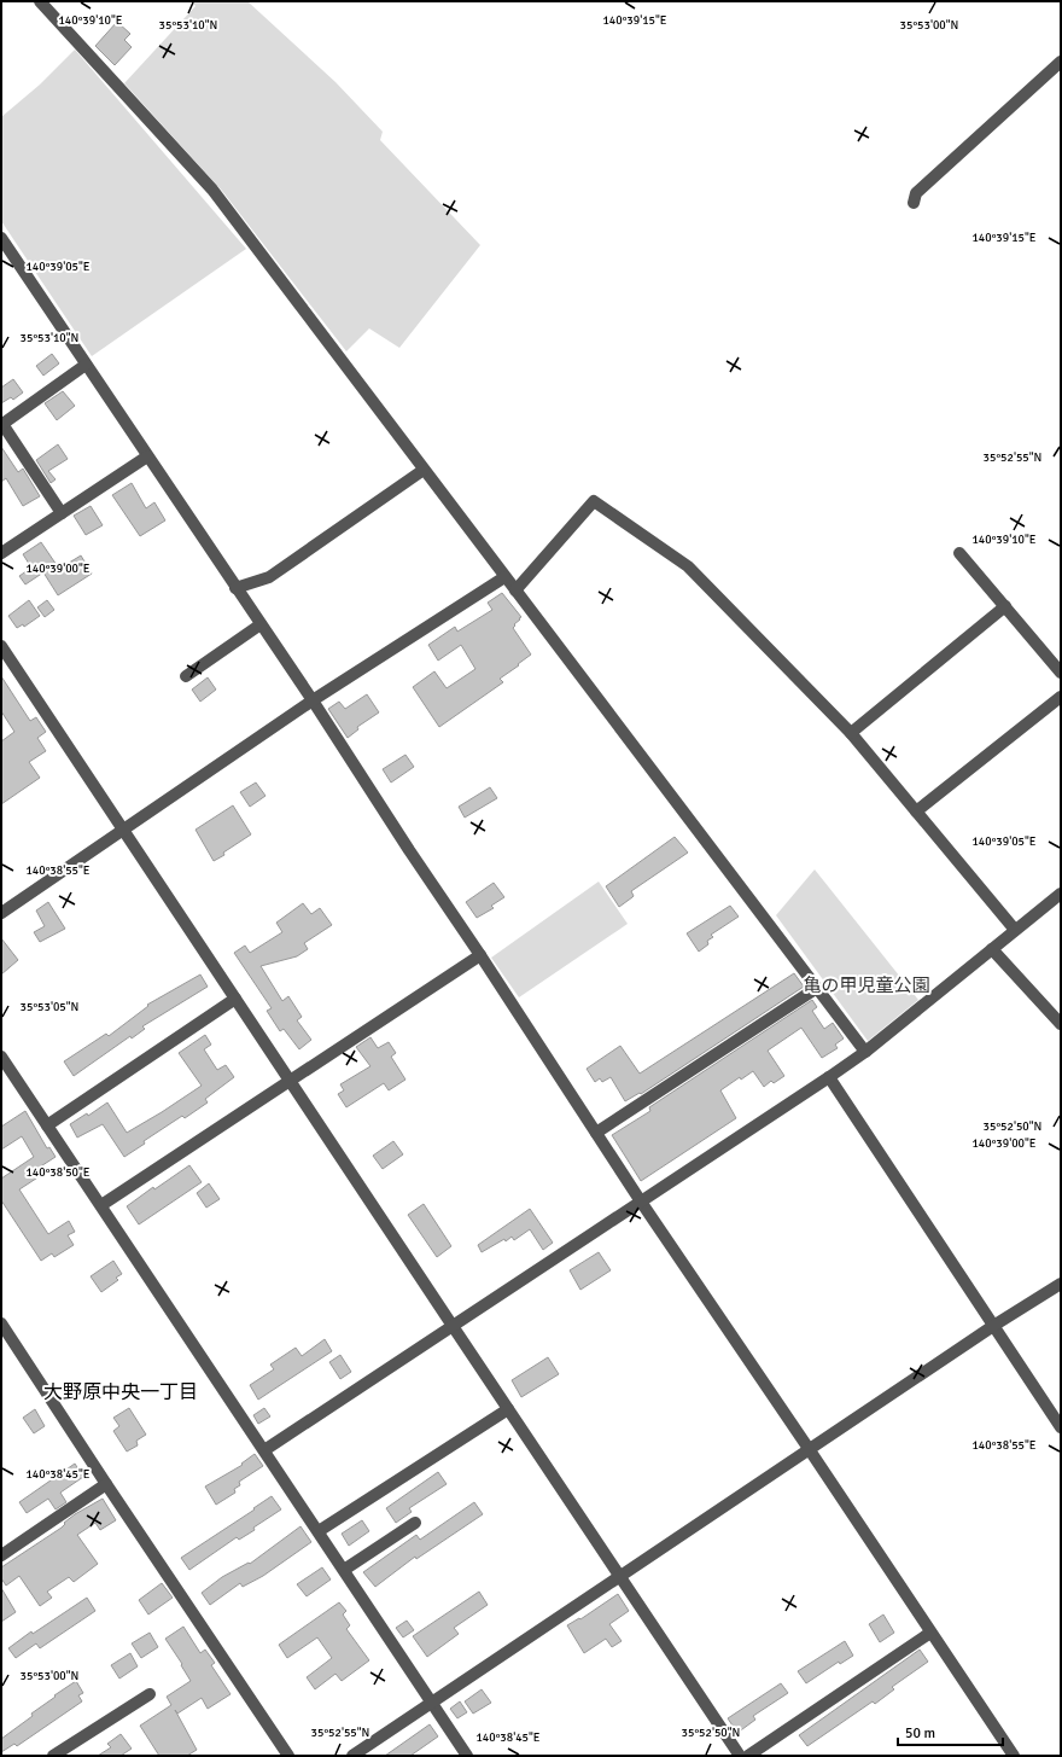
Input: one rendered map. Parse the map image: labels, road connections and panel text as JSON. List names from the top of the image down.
{
  "districts": ["大野原中央一丁目"],
  "parks": ["亀の甲児童公園"],
  "scale_bar": "50 m",
  "coordinates": [
    "140°39'10\"E",
    "140°39'15\"E",
    "35°53'10\"N",
    "35°53'00\"N",
    "140°39'05\"E",
    "35°52'55\"N",
    "140°39'00\"E",
    "140°38'55\"E",
    "35°53'05\"N",
    "35°52'50\"N",
    "140°38'50\"E",
    "140°38'45\"E"
  ]
}
